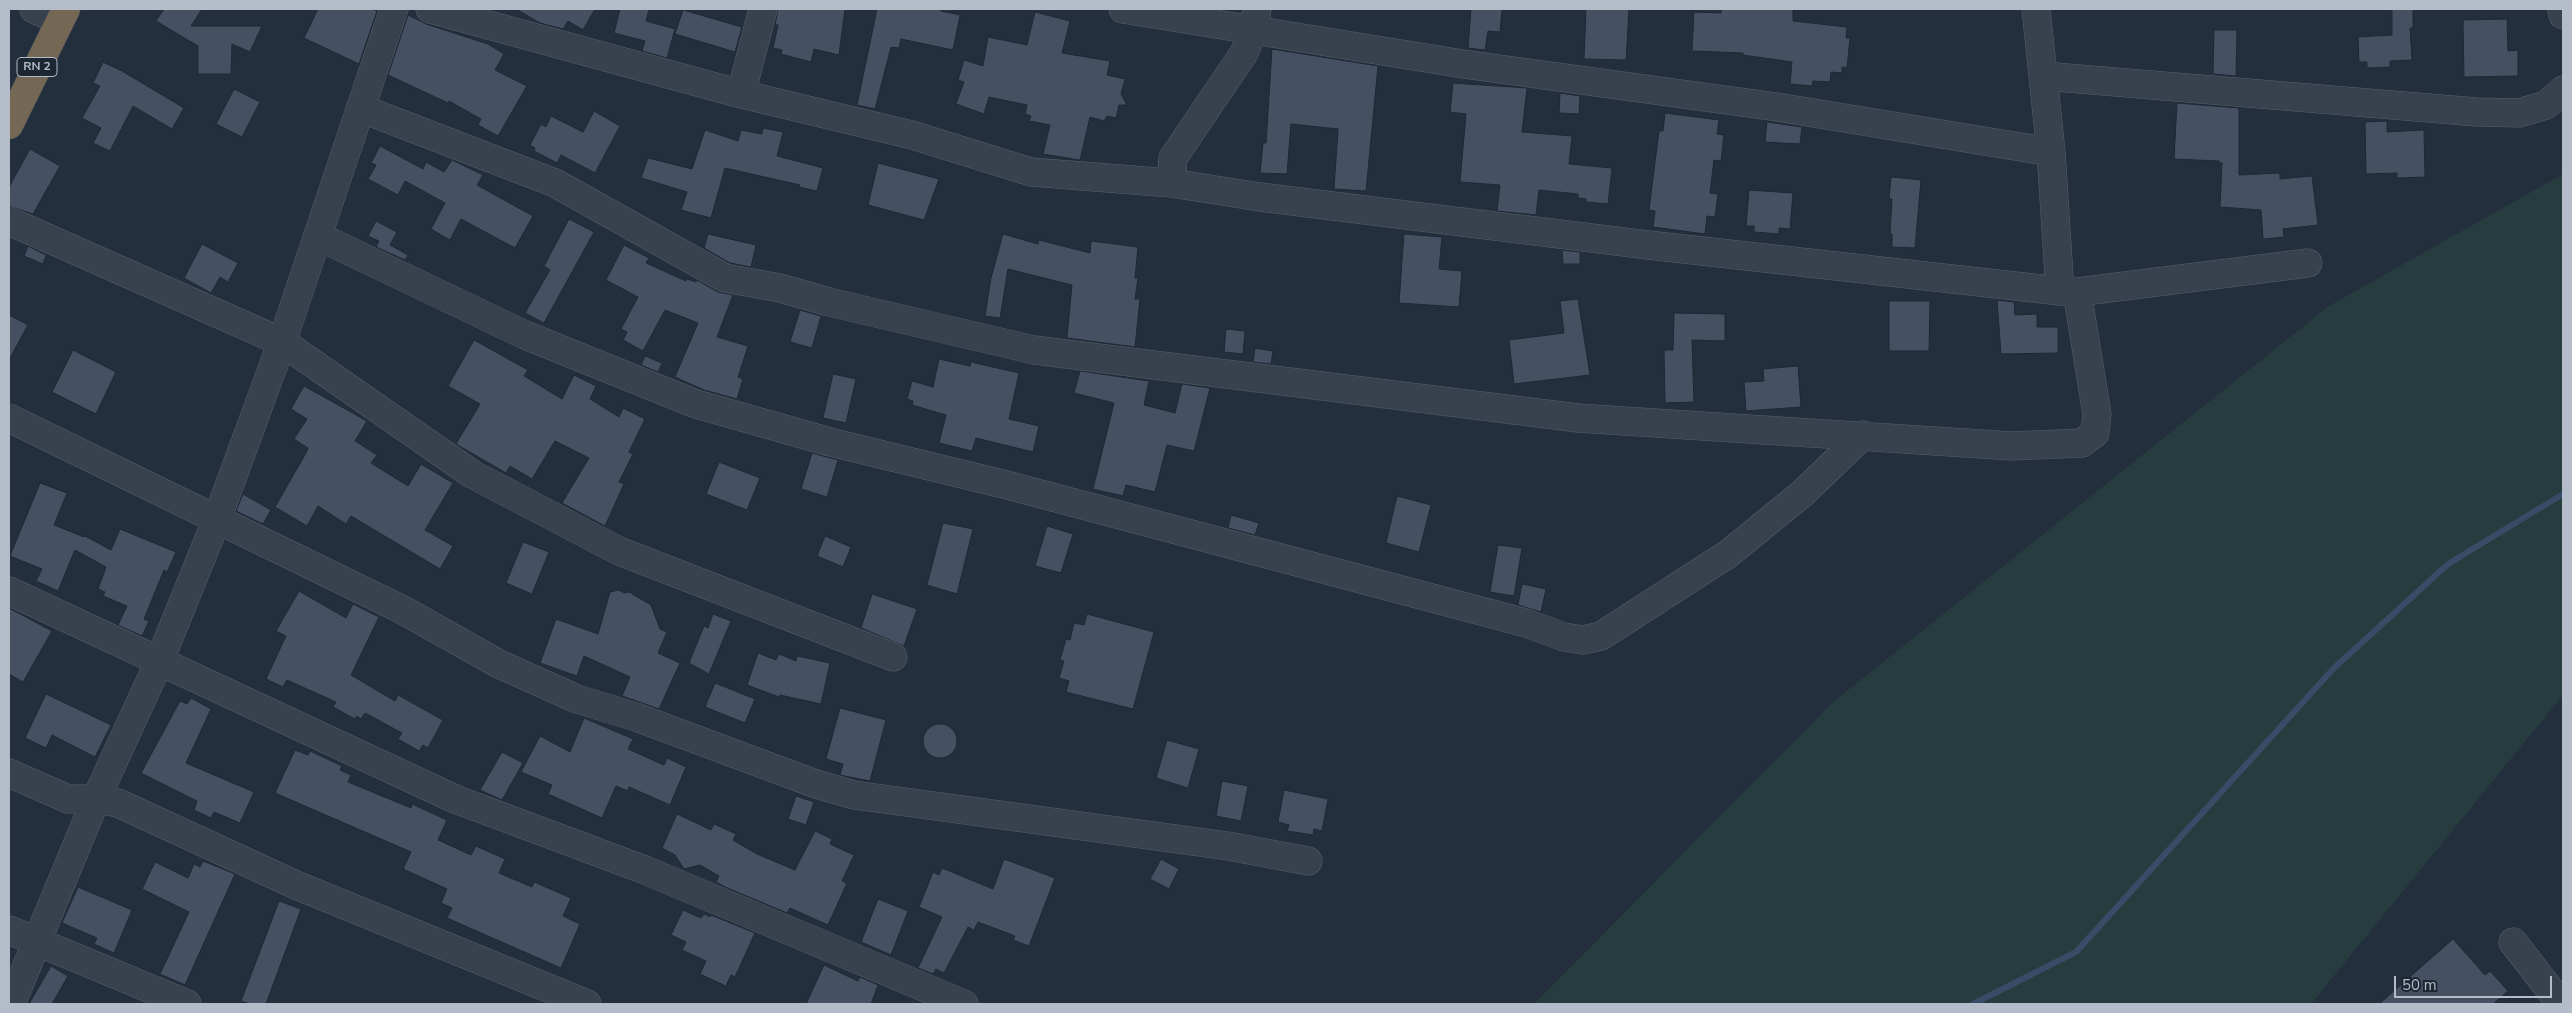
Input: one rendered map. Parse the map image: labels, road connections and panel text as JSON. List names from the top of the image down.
{
  "streets": {
    "highway": ["RN 2"]
  },
  "scale_bar": "50 m"
}
